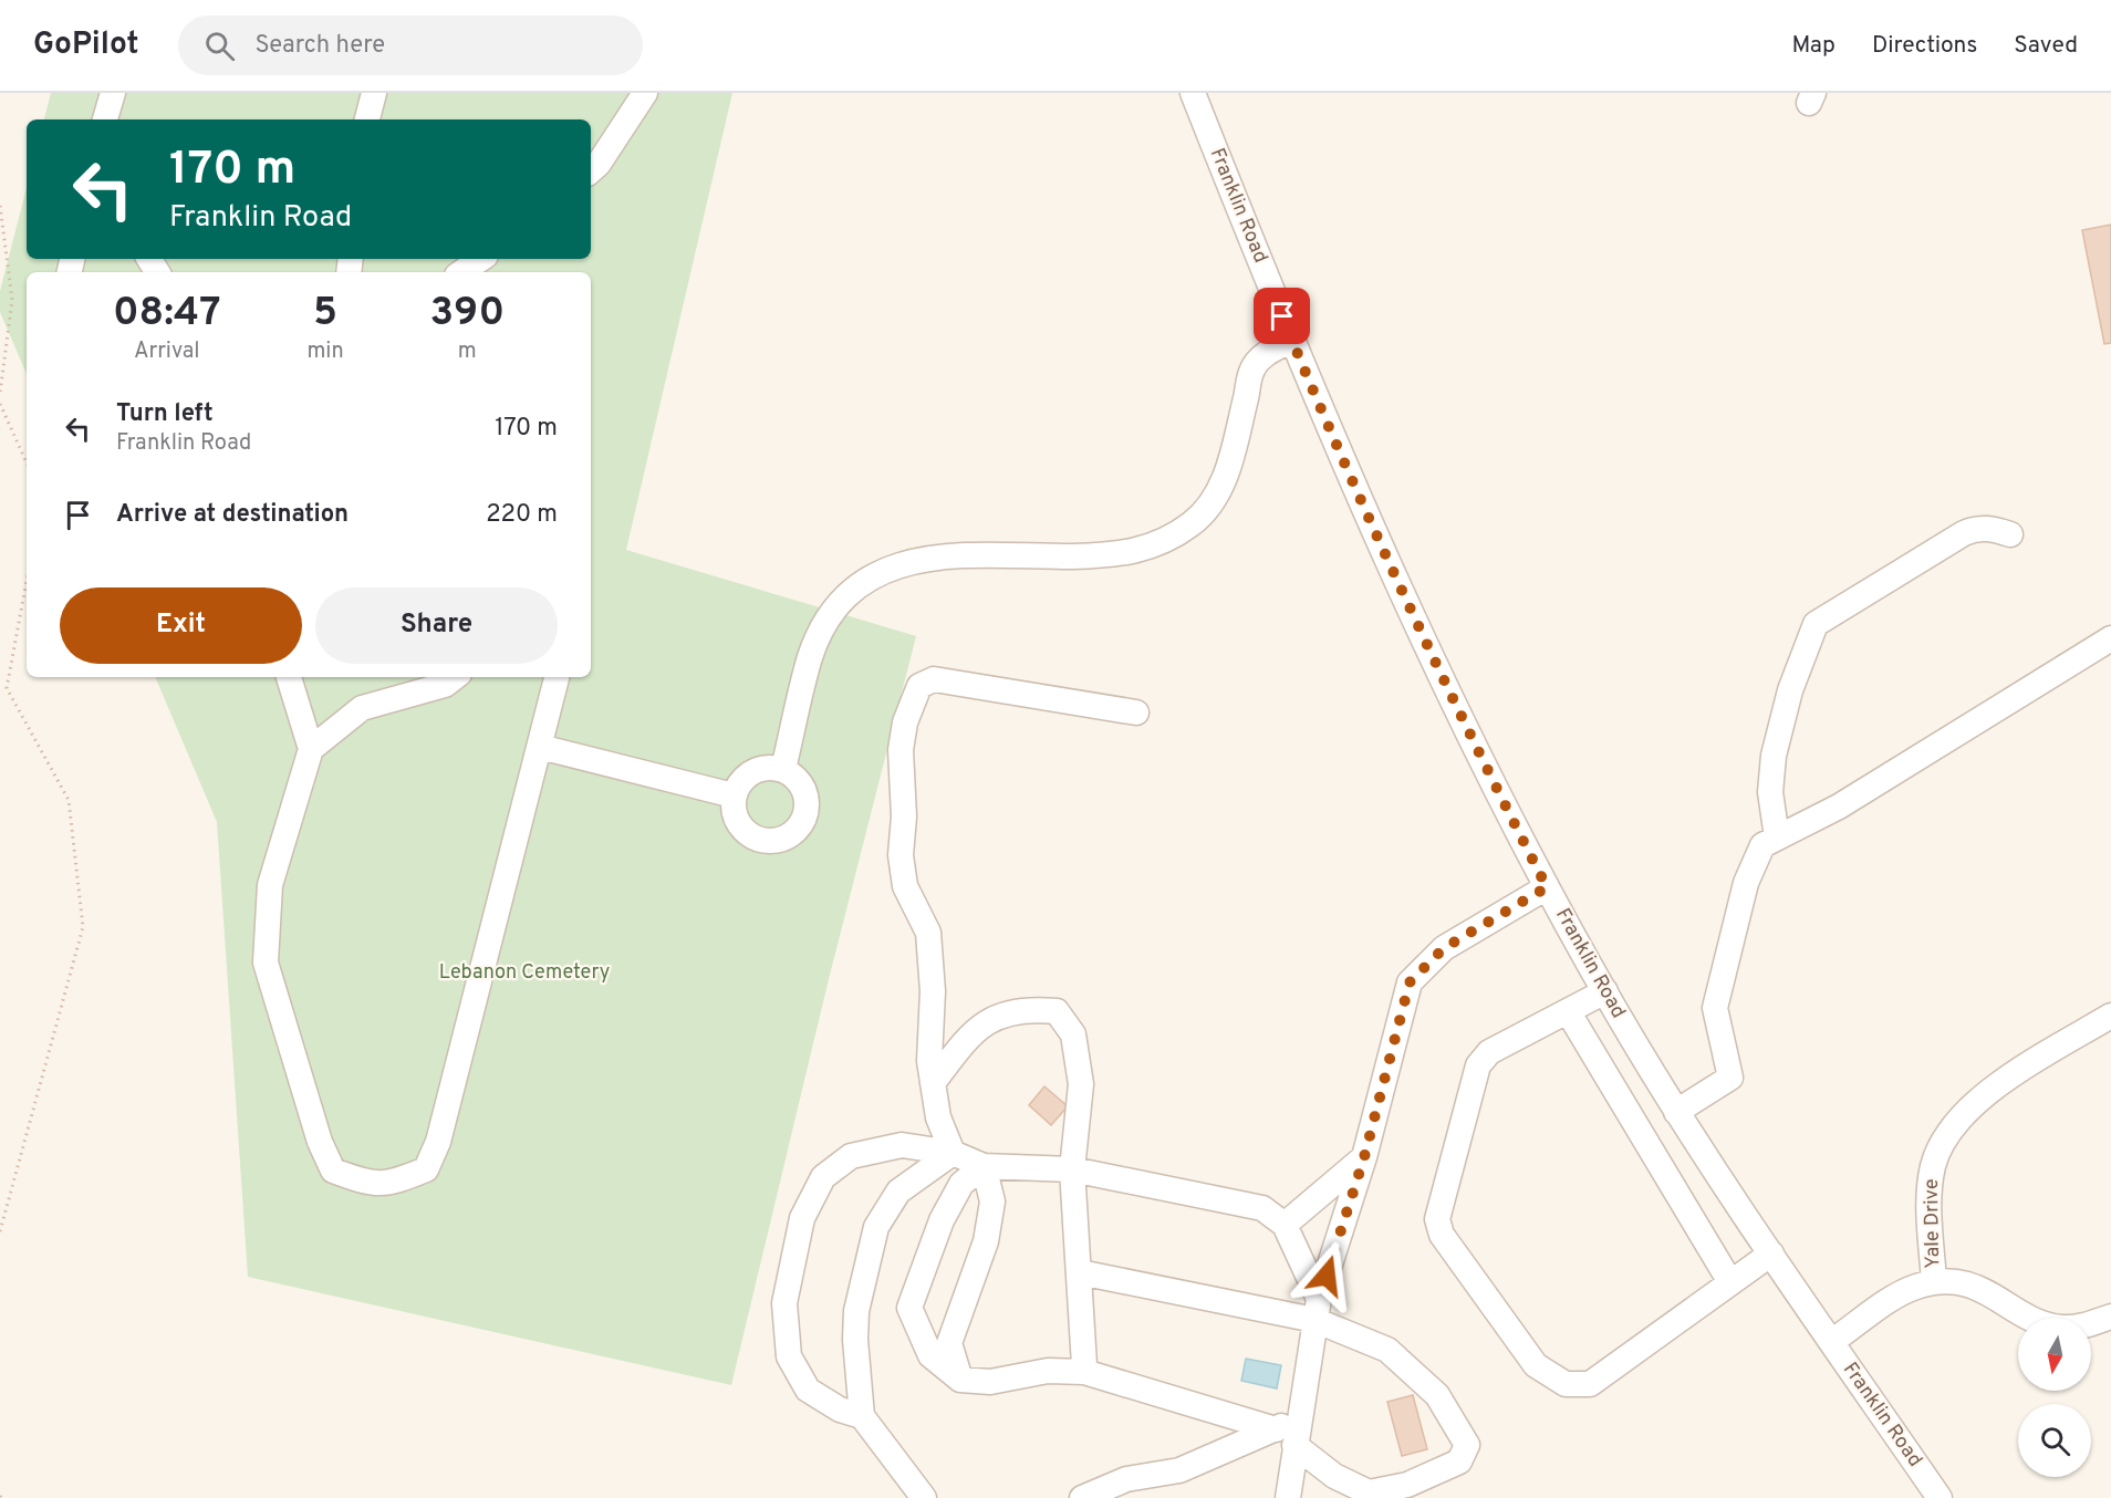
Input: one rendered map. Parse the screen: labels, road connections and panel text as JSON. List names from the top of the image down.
{
  "streets": {
    "street": ["Franklin Road", "Yale Drive"]
  },
  "crossings": [
    ["Franklin Road", "Yale Drive"]
  ],
  "parks": ["Lebanon Cemetery"],
  "north": "bottom",
  "page": {
    "header": "GoPilot",
    "search": "Search here",
    "nav": ["Map", "Directions", "Saved"],
    "turn": ["170 m", "Franklin Road"],
    "eta": [
      "08:47",
      "Arrival",
      "5",
      "min",
      "390",
      "m"
    ],
    "list": [
      {
        "name": "Turn left",
        "note": "Franklin Road",
        "value": "170 m"
      },
      {
        "name": "Arrive at destination",
        "value": "220 m"
      }
    ],
    "buttons": ["Exit", "Share"]
  }
}
